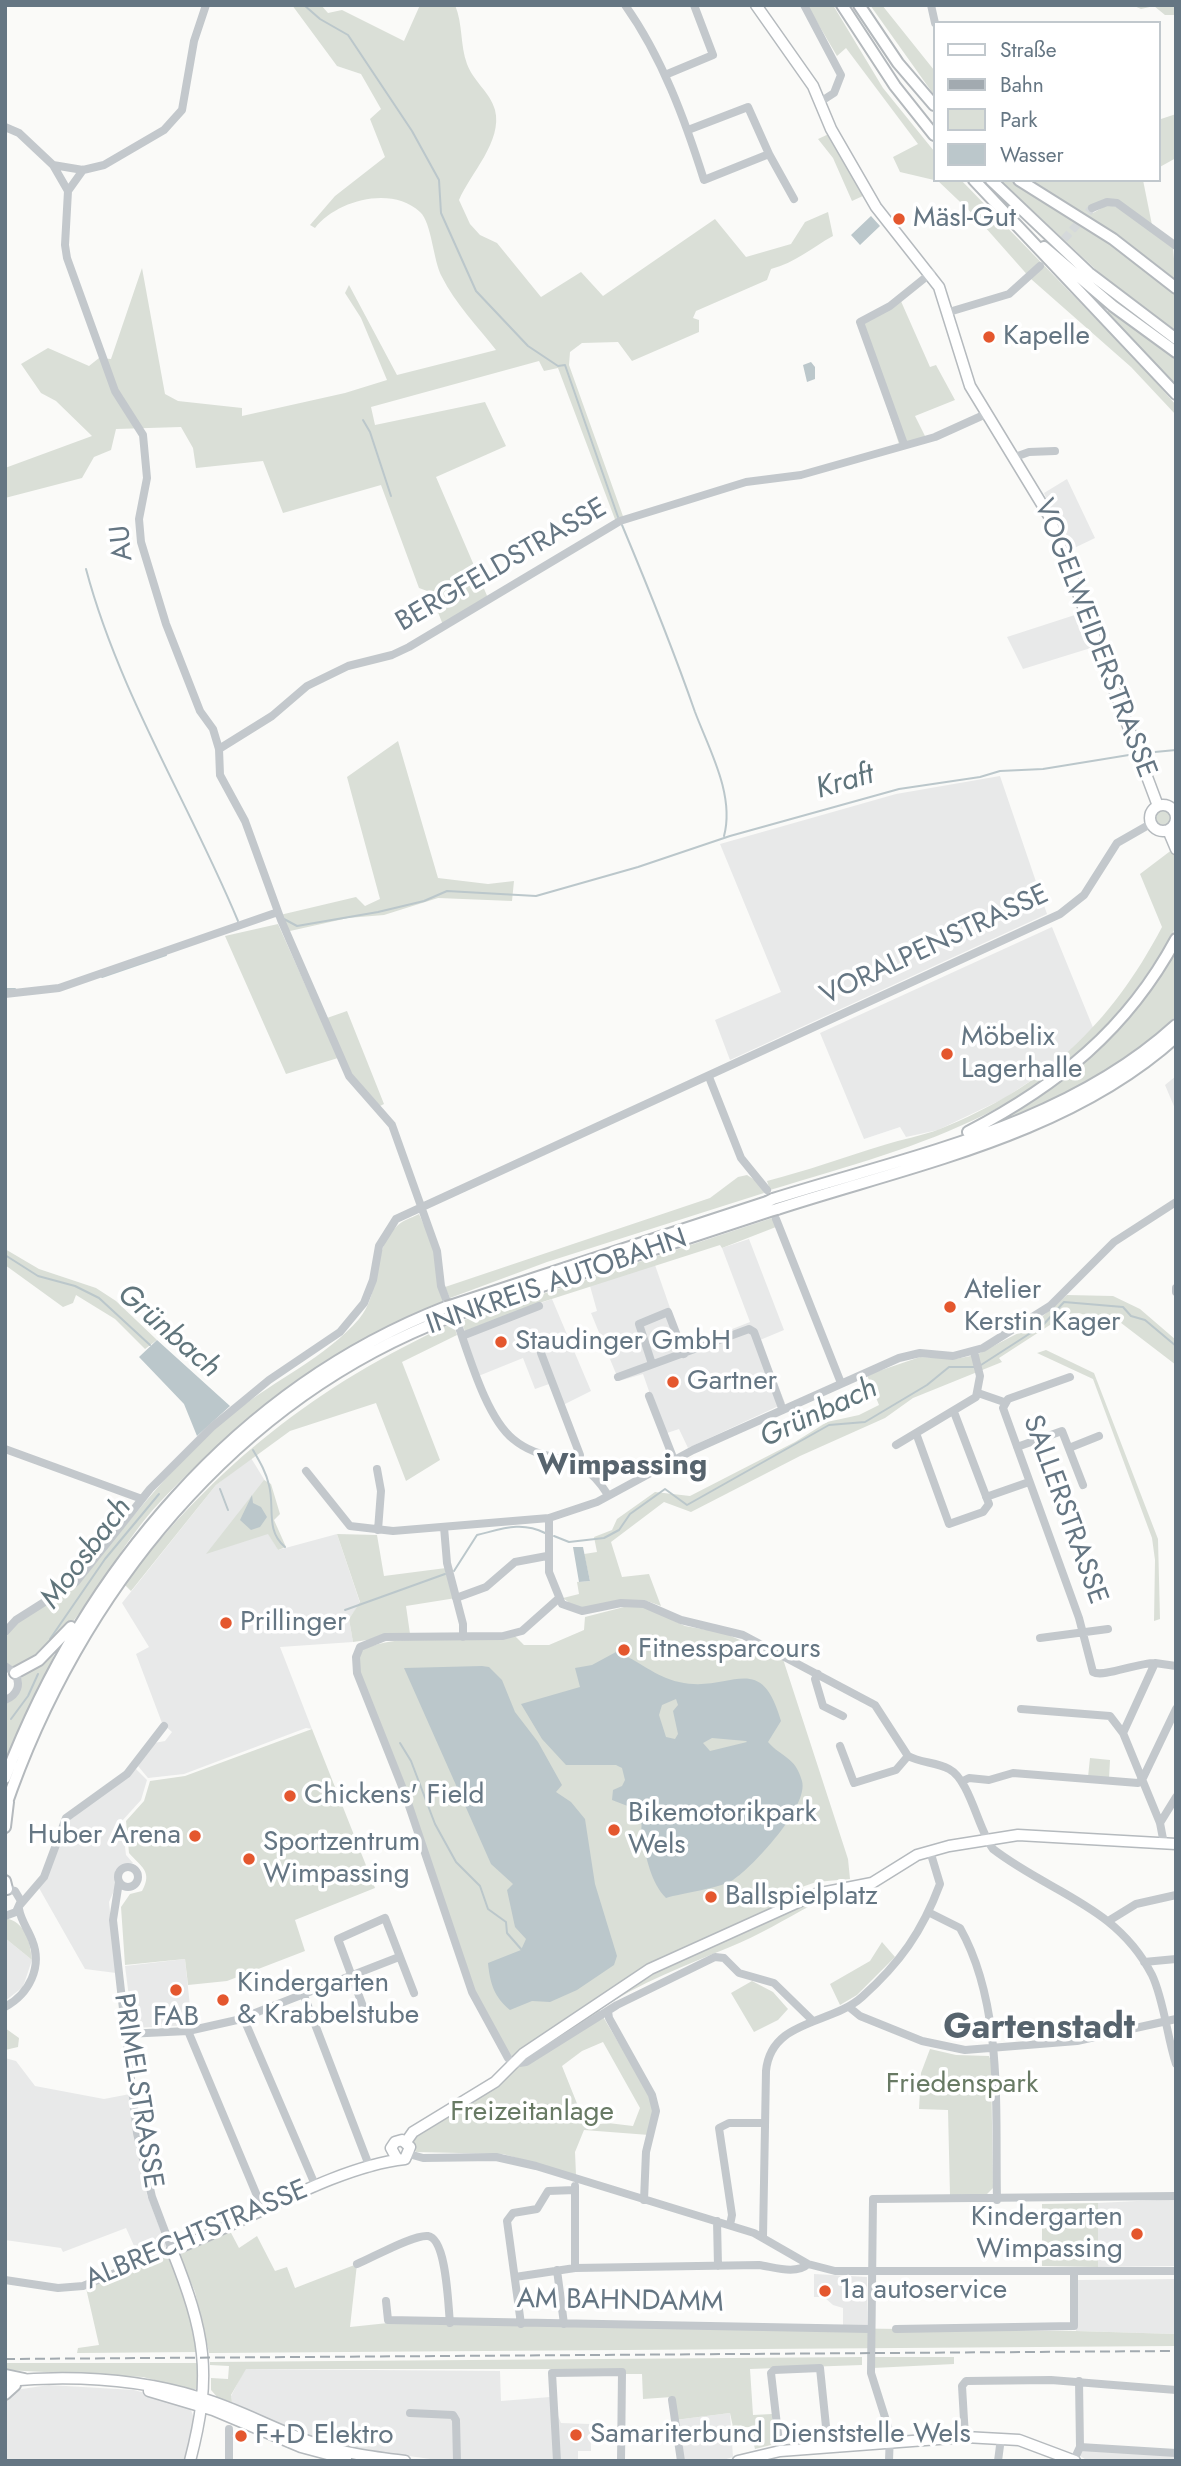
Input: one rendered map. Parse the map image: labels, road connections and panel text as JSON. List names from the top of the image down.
{
  "streets": {
    "highway": ["INNKREIS AUTOBAHN"],
    "main road": ["VOGELWEIDERSTRASSE", "PRIMELSTRASSE", "ALBRECHTSTRASSE"],
    "street": [
      "AU",
      "BERGFELDSTRASSE",
      "VORALPENSTRASSE",
      "SALLERSTRASSE",
      "AM BAHNDAMM"
    ]
  },
  "crossings": [
    ["AU", "BERGFELDSTRASSE"],
    ["AU", "VORALPENSTRASSE"],
    ["AU", "INNKREIS AUTOBAHN"],
    ["BERGFELDSTRASSE", "VOGELWEIDERSTRASSE"],
    ["VOGELWEIDERSTRASSE", "VORALPENSTRASSE"],
    ["PRIMELSTRASSE", "ALBRECHTSTRASSE"]
  ],
  "districts": ["Wimpassing", "Gartenstadt"],
  "water": ["Kraft", "Grünbach", "Moosbach"],
  "parks": ["Friedenspark", "Freizeitanlage"],
  "places": [
    "Mäsl-Gut",
    "Kapelle",
    "Möbelix Lagerhalle",
    "Atelier Kerstin Kager",
    "Staudinger GmbH",
    "Gartner",
    "Prillinger",
    "Fitnessparcours",
    "Chickens' Field",
    "Bikemotorikpark Wels",
    "Huber Arena",
    "Sportzentrum Wimpassing",
    "Ballspielplatz",
    "FAB",
    "Kindergarten & Krabbelstube",
    "Kindergarten Wimpassing",
    "1a autoservice",
    "Samariterbund Dienststelle Wels",
    "F+D Elektro"
  ],
  "legend": [
    "Straße",
    "Bahn",
    "Park",
    "Wasser"
  ]
}
